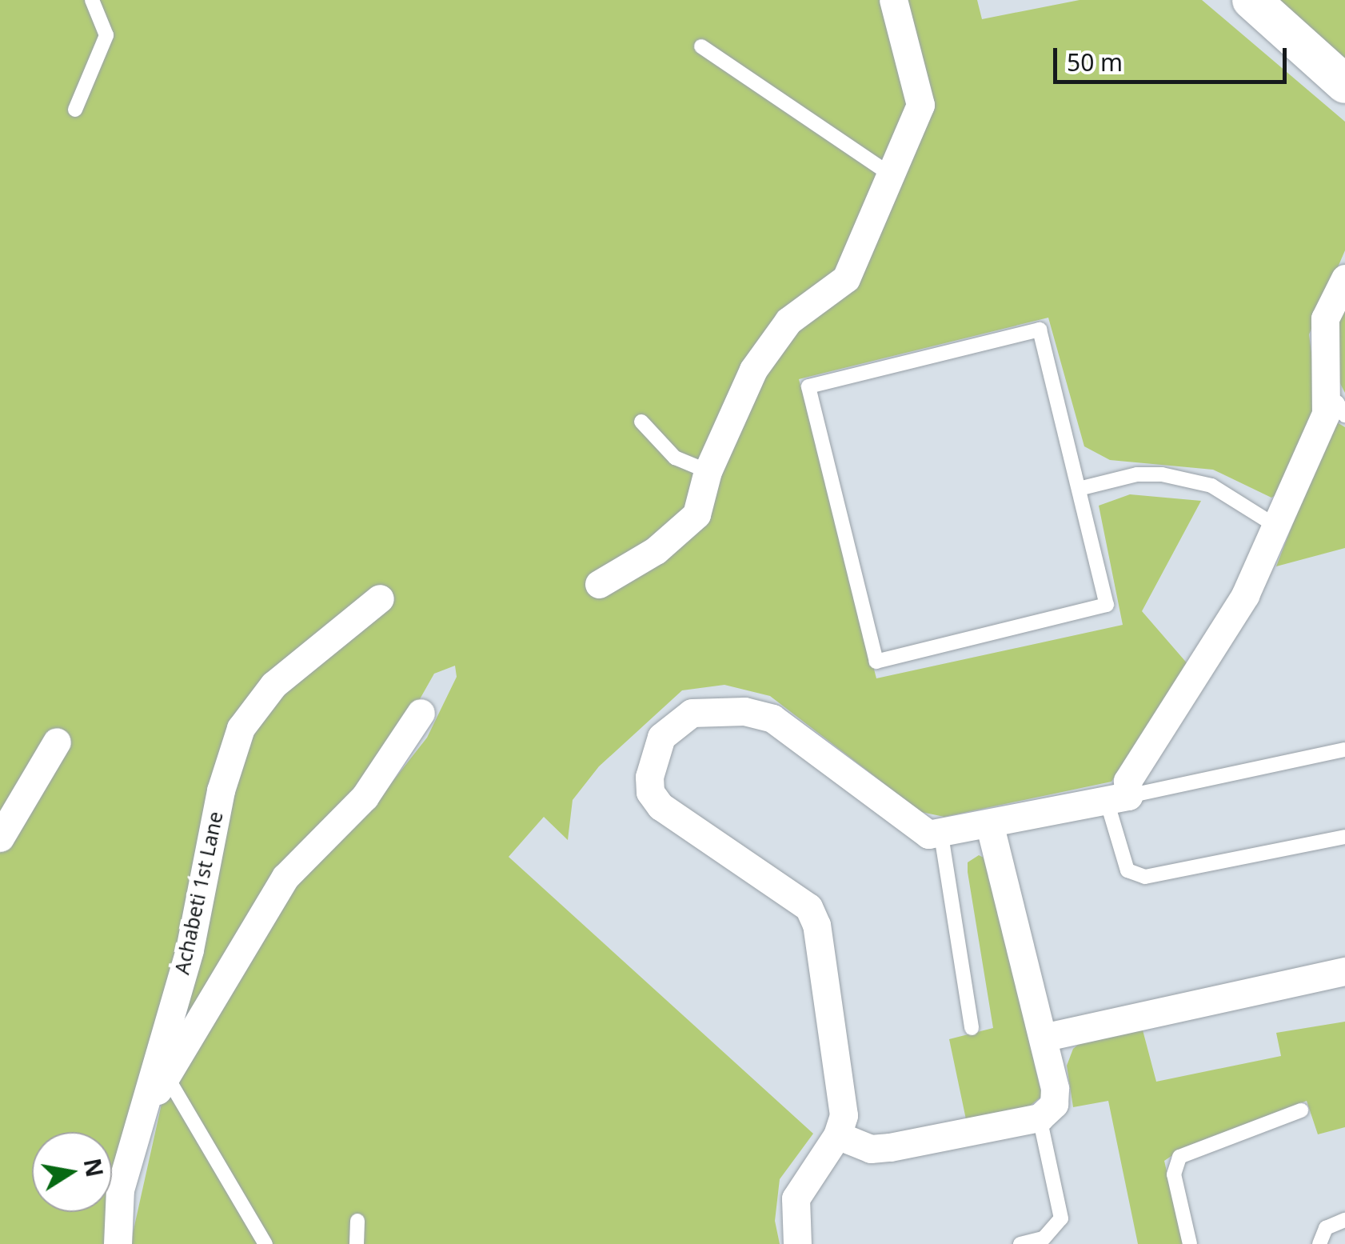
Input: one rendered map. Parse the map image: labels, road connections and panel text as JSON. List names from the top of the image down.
{
  "streets": {
    "street": ["Achabeti 1st Lane"]
  },
  "scale_bar": "50 m",
  "north": "right"
}
